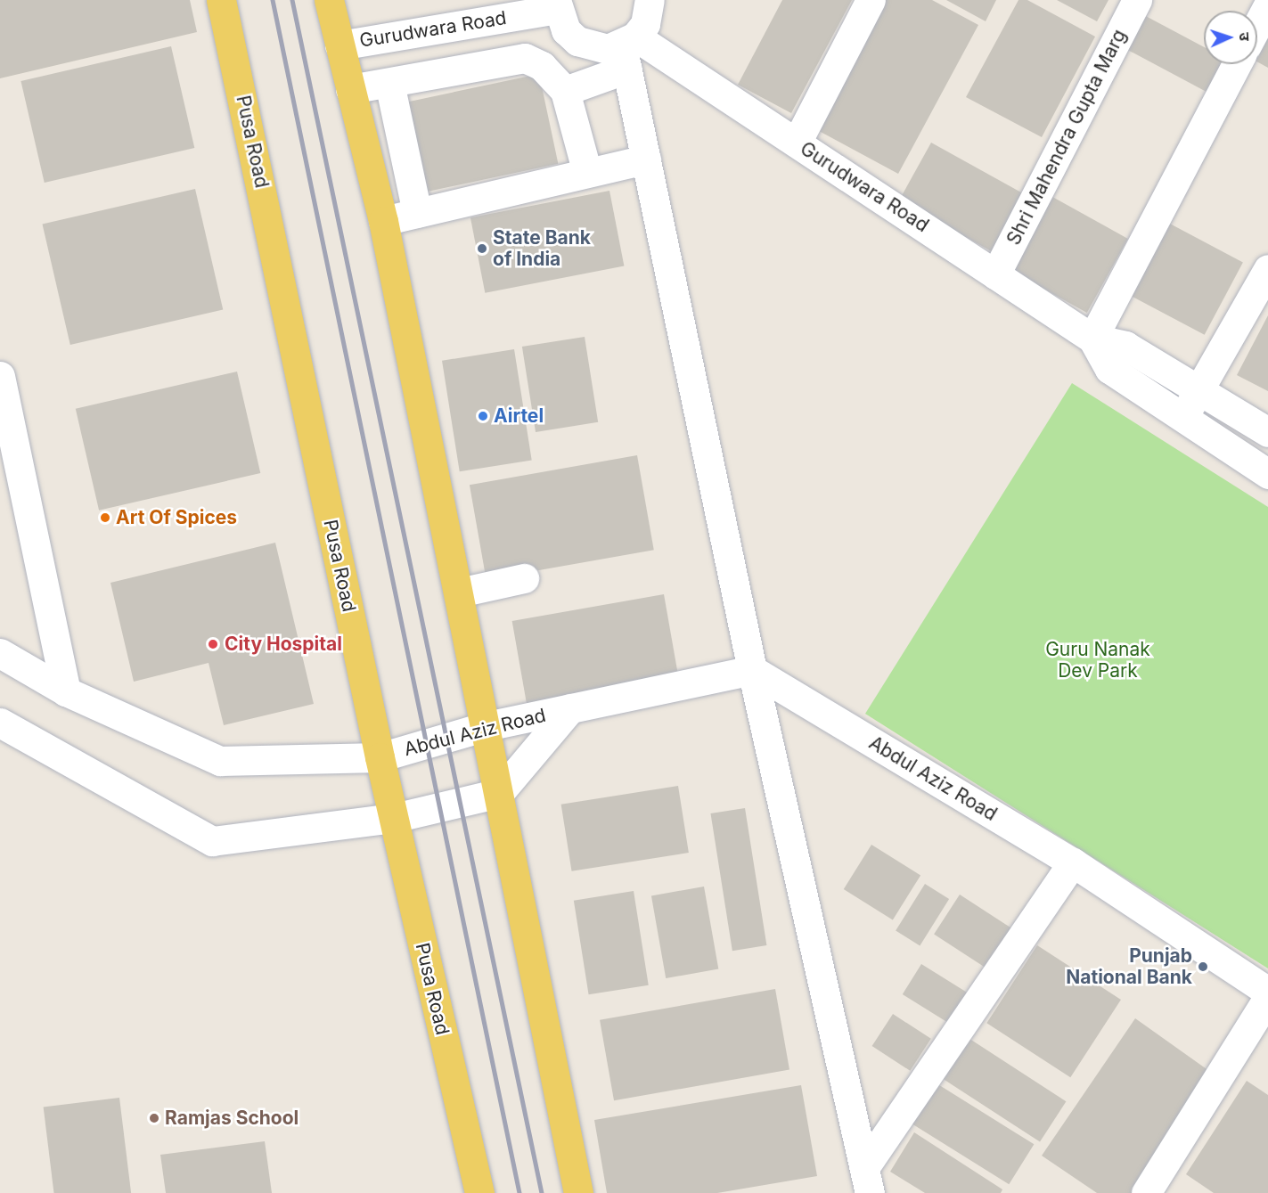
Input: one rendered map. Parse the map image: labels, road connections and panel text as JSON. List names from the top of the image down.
{
  "streets": {
    "main road": ["Pusa Road"],
    "street": ["Gurudwara Road", "Shri Mahendra Gupta Marg", "Abdul Aziz Road"]
  },
  "crossings": [
    ["Gurudwara Road", "Shri Mahendra Gupta Marg"],
    ["Pusa Road", "Abdul Aziz Road"]
  ],
  "parks": ["Guru Nanak Dev Park"],
  "places": [
    "State Bank of India",
    "Airtel",
    "Art Of Spices",
    "City Hospital",
    "Punjab National Bank",
    "Ramjas School"
  ],
  "north": "right"
}
